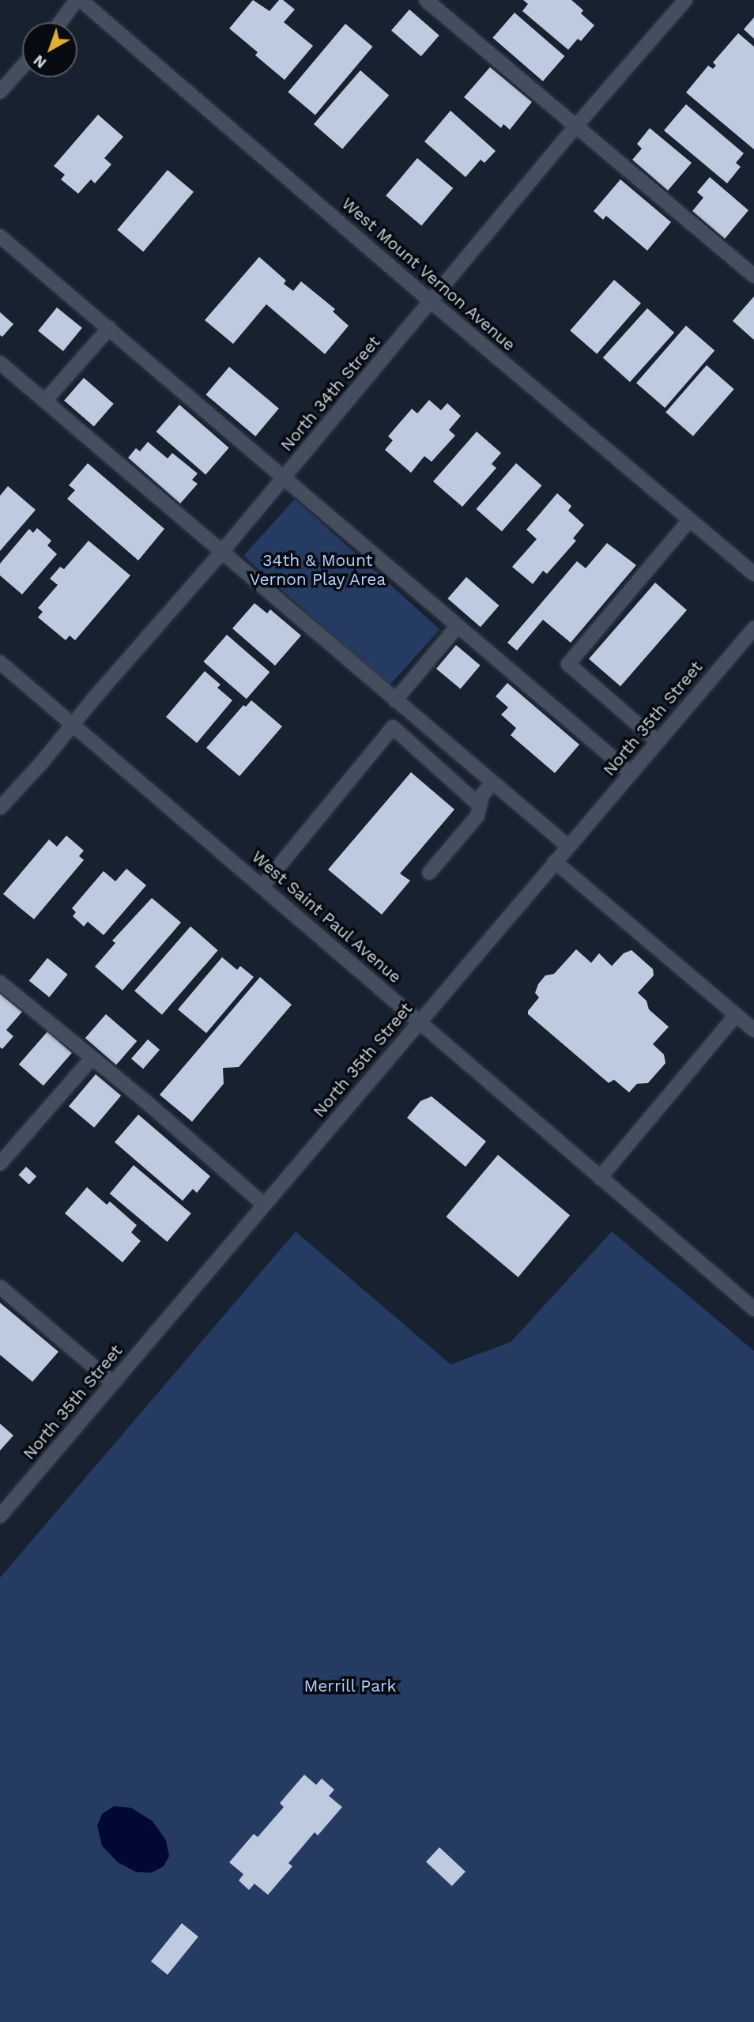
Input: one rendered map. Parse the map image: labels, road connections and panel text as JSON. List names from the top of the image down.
{
  "streets": {
    "street": [
      "West Mount Vernon Avenue",
      "North 34th Street",
      "North 35th Street",
      "West Saint Paul Avenue"
    ]
  },
  "crossings": [
    ["West Mount Vernon Avenue", "North 34th Street"],
    ["North 34th Street", "West Saint Paul Avenue"],
    ["North 35th Street", "West Saint Paul Avenue"]
  ],
  "parks": ["34th & Mount Vernon Play Area", "Merrill Park"],
  "north": "bottom left"
}
